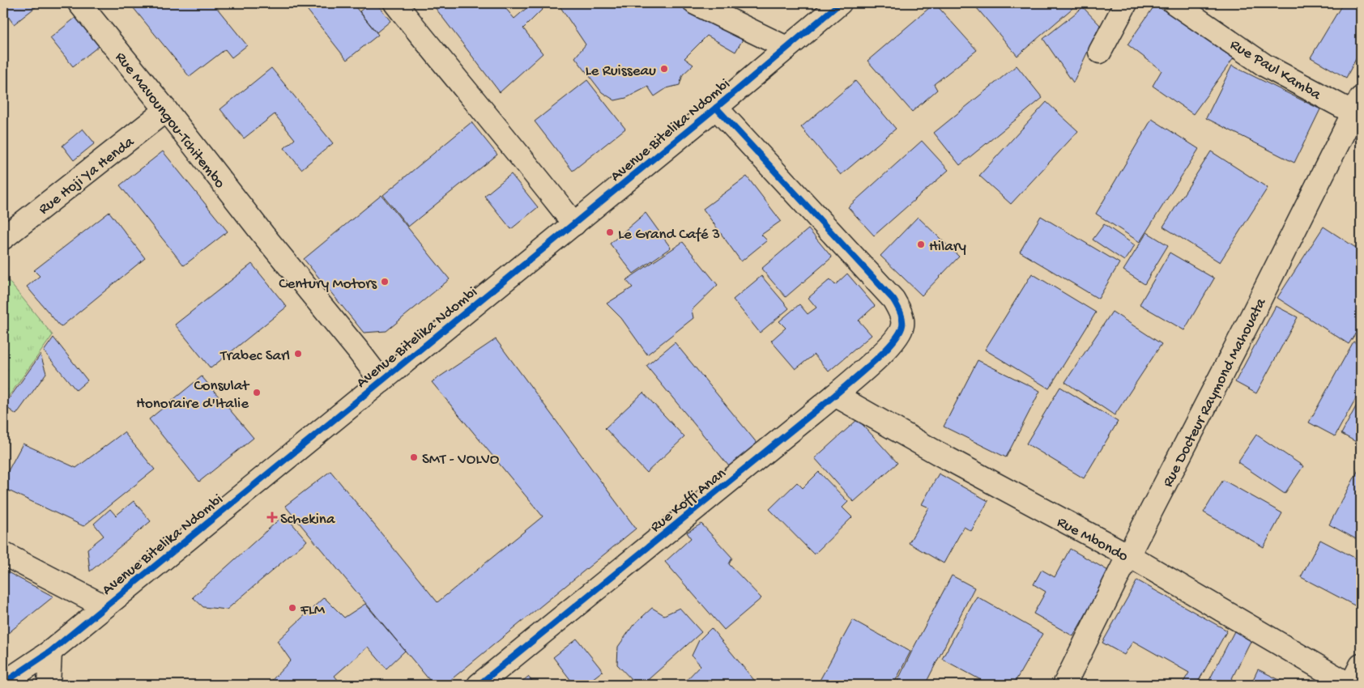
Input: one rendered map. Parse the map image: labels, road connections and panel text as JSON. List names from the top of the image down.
{
  "streets": {
    "street": [
      "Rue Paul Kamba",
      "Rue Mavoungou-Tchitembo",
      "Avenue Bitelika Ndombi",
      "Rue Hoji Ya Henda",
      "Rue Docteur Raymond Mahouata",
      "Rue Koffi Anan",
      "Rue Mbondo"
    ]
  },
  "crossings": [
    ["Rue Paul Kamba", "Rue Docteur Raymond Mahouata"],
    ["Rue Mavoungou-Tchitembo", "Avenue Bitelika Ndombi"],
    ["Rue Mavoungou-Tchitembo", "Rue Hoji Ya Henda"],
    ["Avenue Bitelika Ndombi", "Rue Koffi Anan"],
    ["Rue Docteur Raymond Mahouata", "Rue Mbondo"],
    ["Rue Koffi Anan", "Rue Mbondo"]
  ],
  "places": {
    "other": [
      "Le Ruisseau",
      "Le Grand Café 3",
      "Hilary",
      "Century Motors",
      "Trabec Sarl",
      "Consulat Honoraire d'Italie",
      "SMT - VOLVO",
      "FLM"
    ],
    "health": ["Schekina"]
  }
}
